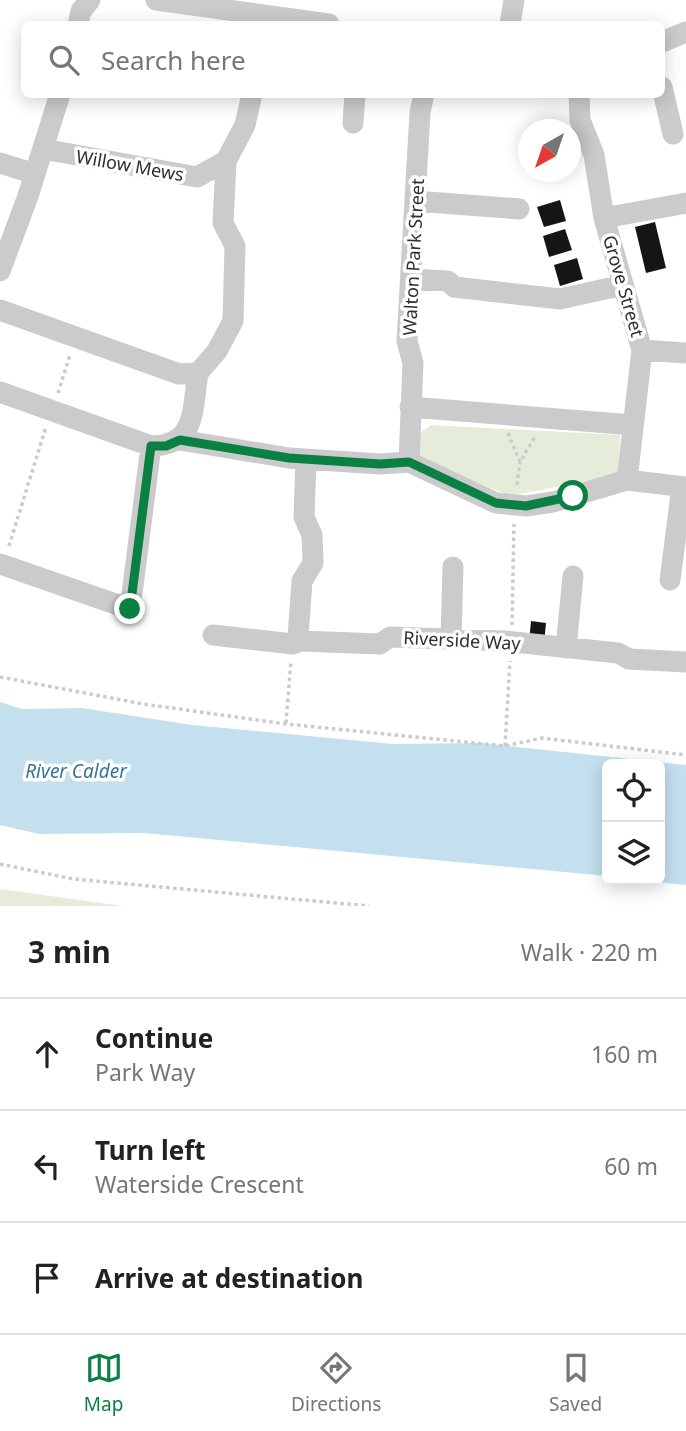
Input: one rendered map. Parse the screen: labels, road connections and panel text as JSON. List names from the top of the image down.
{
  "streets": {
    "street": [
      "Willow Mews",
      "Walton Park Street",
      "Grove Street",
      "Riverside Way"
    ]
  },
  "water": ["River Calder"],
  "north": "bottom left",
  "page": {
    "search": "Search here",
    "heading": ["3 min", "Walk · 220 m"],
    "list": [
      ["Continue", "Park Way", "160 m"],
      ["Turn left", "Waterside Crescent", "60 m"],
      "Arrive at destination"
    ],
    "nav": ["Map", "Directions", "Saved"]
  }
}
